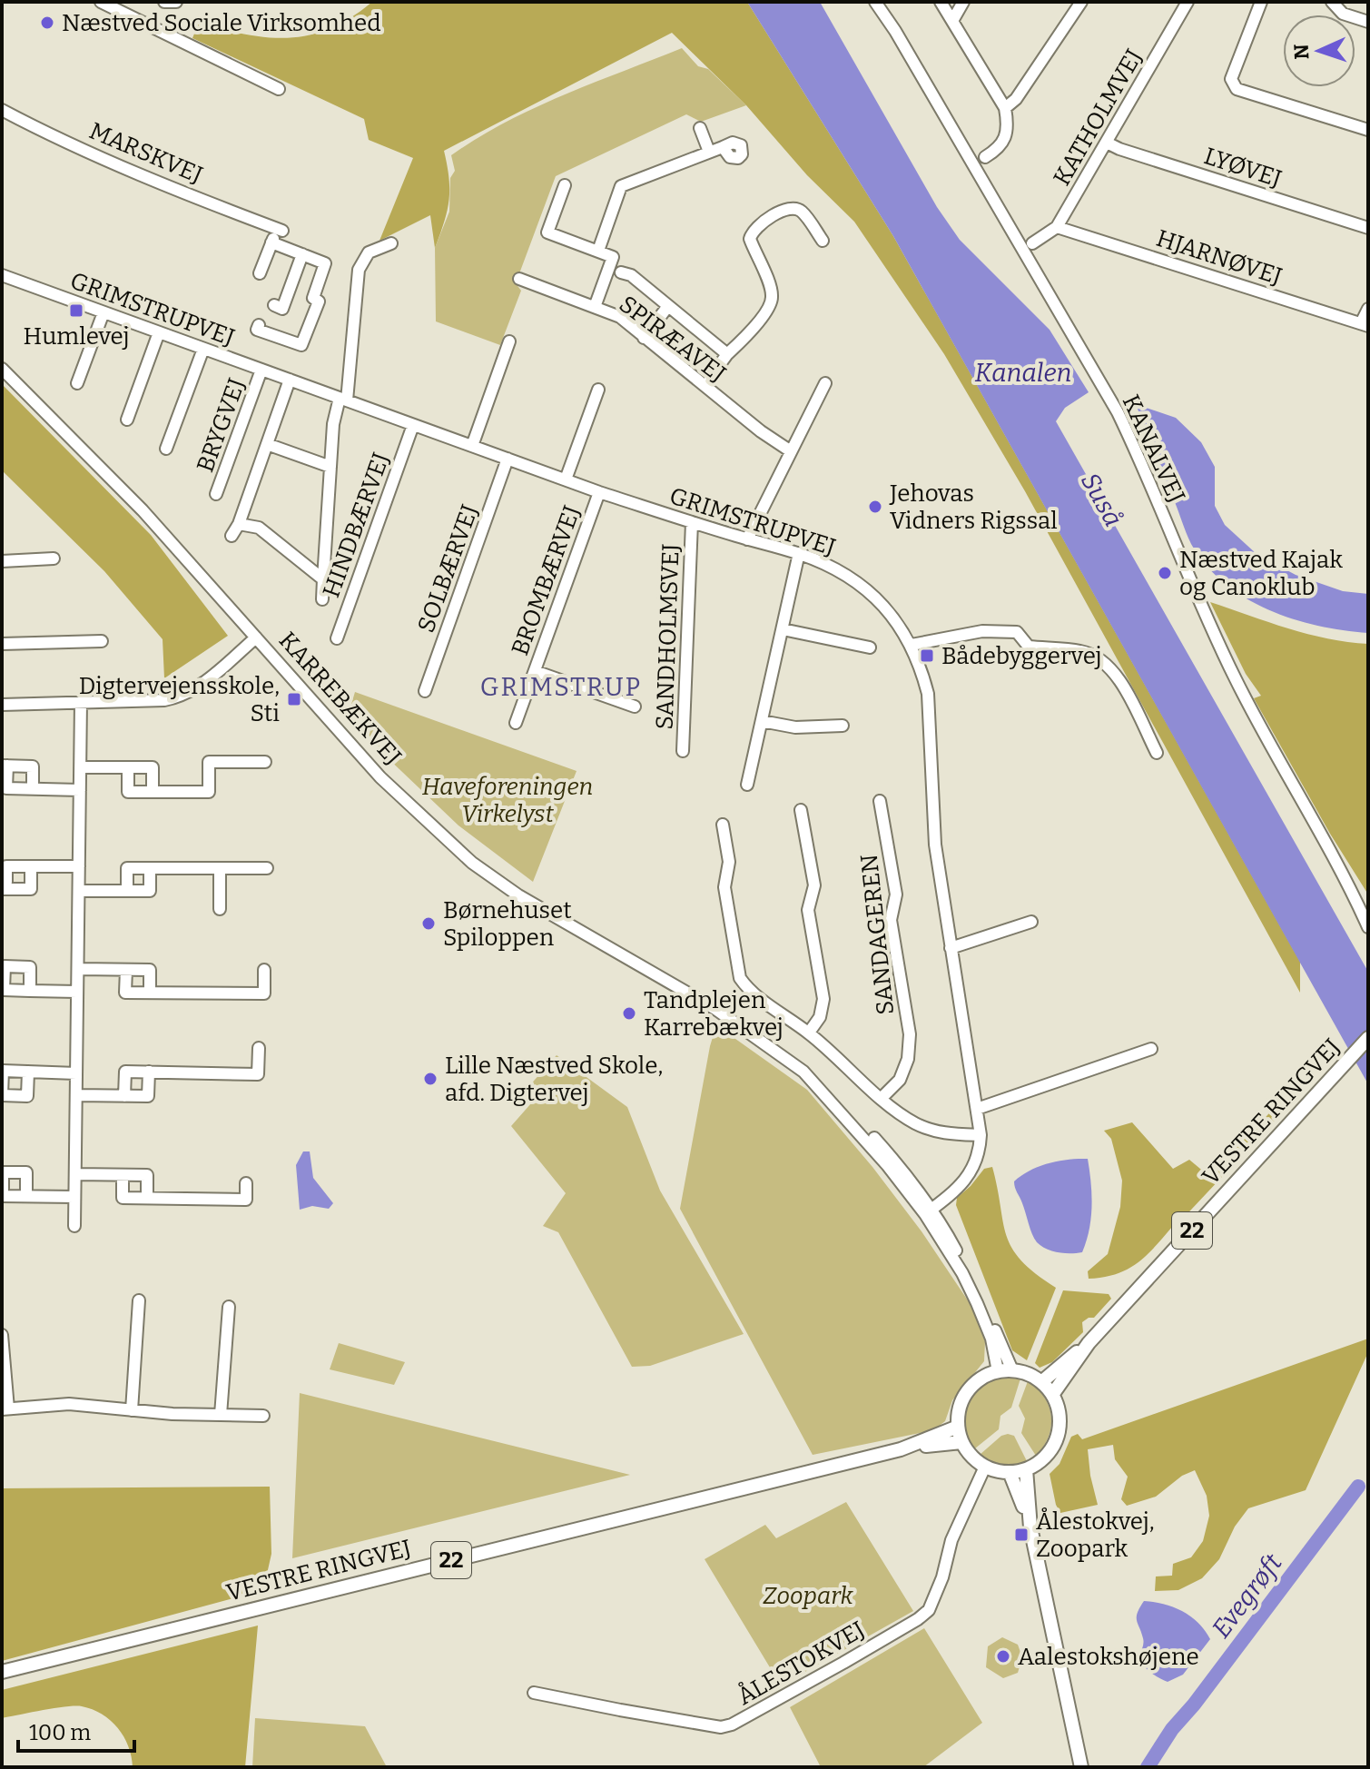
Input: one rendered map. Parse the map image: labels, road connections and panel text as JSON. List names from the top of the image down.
{
  "streets": {
    "main road": ["VESTRE RINGVEJ", "22"],
    "street": [
      "KATHOLMVEJ",
      "MARSKVEJ",
      "LYØVEJ",
      "HJARNØVEJ",
      "GRIMSTRUPVEJ",
      "SPIRÆAVEJ",
      "BRYGVEJ",
      "KANALVEJ",
      "HINDBÆRVEJ",
      "SOLBÆRVEJ",
      "BROMBÆRVEJ",
      "SANDHOLMSVEJ",
      "KARREBÆKVEJ",
      "SANDAGEREN",
      "ÅLESTOKVEJ"
    ]
  },
  "crossings": [
    ["KATHOLMVEJ", "LYØVEJ"],
    ["KATHOLMVEJ", "HJARNØVEJ"],
    ["GRIMSTRUPVEJ", "BRYGVEJ"],
    ["GRIMSTRUPVEJ", "HINDBÆRVEJ"],
    ["GRIMSTRUPVEJ", "SOLBÆRVEJ"],
    ["GRIMSTRUPVEJ", "BROMBÆRVEJ"],
    ["GRIMSTRUPVEJ", "SANDHOLMSVEJ"],
    ["GRIMSTRUPVEJ", "KARREBÆKVEJ"],
    ["KARREBÆKVEJ", "VESTRE RINGVEJ"],
    ["KARREBÆKVEJ", "ÅLESTOKVEJ"],
    ["VESTRE RINGVEJ", "ÅLESTOKVEJ"]
  ],
  "districts": ["GRIMSTRUP"],
  "water": ["Kanalen", "Suså", "Evegrøft"],
  "parks": ["Haveforeningen Virkelyst", "Zoopark"],
  "places": {
    "other": [
      "Næstved Sociale Virksomhed",
      "Jehovas Vidners Rigssal",
      "Næstved Kajak og Canoklub",
      "Børnehuset Spiloppen",
      "Tandplejen Karrebækvej",
      "Lille Næstved Skole, afd. Digtervej",
      "Aalestokshøjene"
    ],
    "transit": [
      "Humlevej",
      "Bådebyggervej",
      "Digtervejensskole, Sti",
      "Ålestokvej, Zoopark"
    ]
  },
  "scale_bar": "100 m",
  "north": "left"
}
